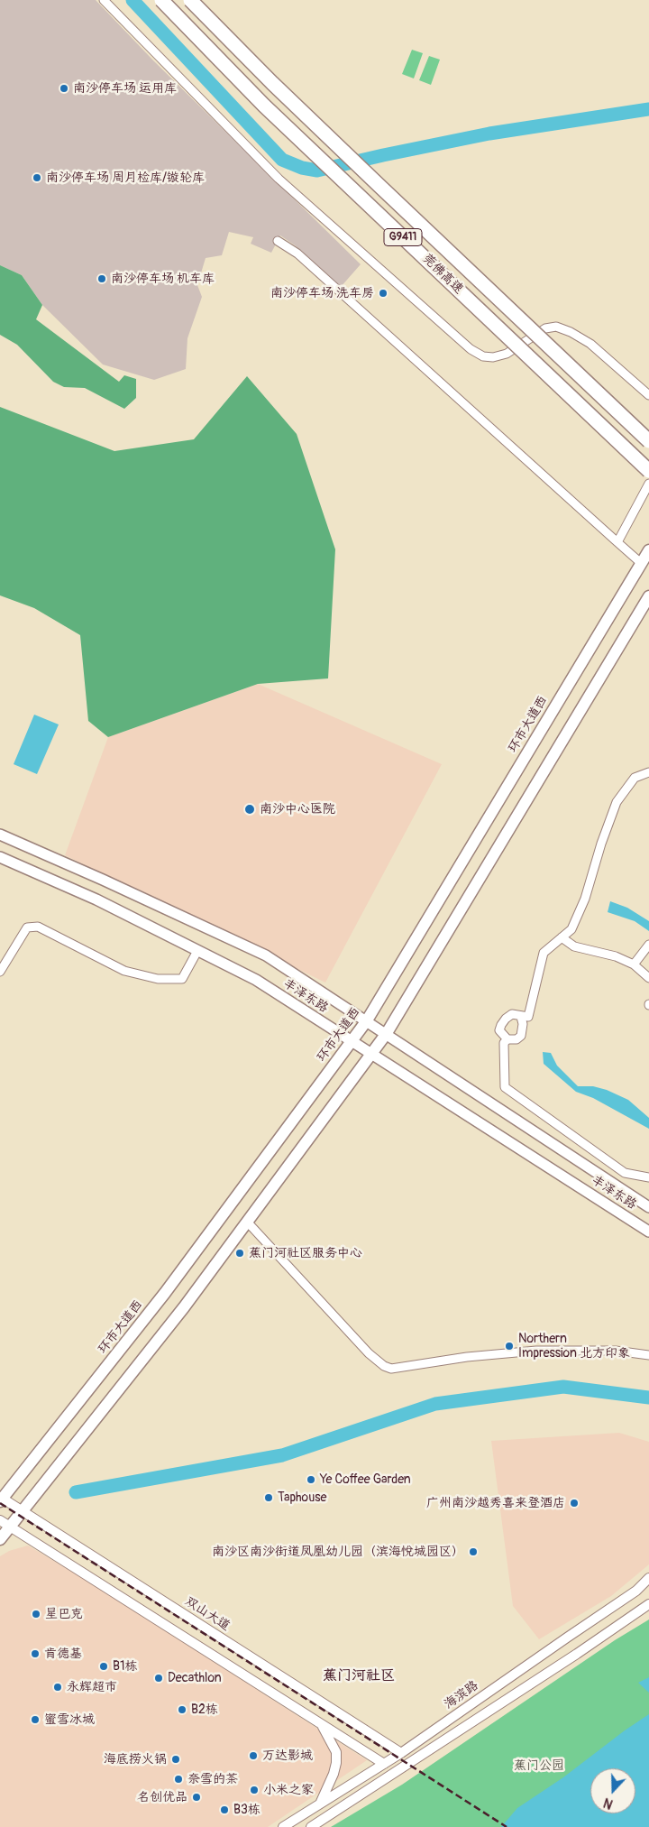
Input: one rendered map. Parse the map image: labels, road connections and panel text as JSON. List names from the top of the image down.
{
  "streets": {
    "highway": ["G9411", "莞佛高速"],
    "main road": ["环市大道西", "丰泽东路"],
    "street": ["双山大道", "海滨路"]
  },
  "crossings": [
    ["环市大道西", "丰泽东路"],
    ["环市大道西", "双山大道"],
    ["双山大道", "海滨路"]
  ],
  "districts": ["蕉门河社区"],
  "parks": ["蕉门公园"],
  "places": [
    "南沙停车场 运用库",
    "南沙停车场 周月检库/镟轮库",
    "南沙停车场 机车库",
    "南沙停车场 洗车房",
    "南沙中心医院",
    "蕉门河社区服务中心",
    "Northern Impression 北方印象",
    "Ye Coffee Garden",
    "Taphouse",
    "广州南沙越秀喜来登酒店",
    "南沙区南沙街道凤凰幼儿园（滨海悦城园区）",
    "星巴克",
    "肯德基",
    "B1栋",
    "Decathlon",
    "永辉超市",
    "B2栋",
    "蜜雪冰城",
    "万达影城",
    "海底捞火锅",
    "奈雪的茶",
    "小米之家",
    "名创优品",
    "B3栋"
  ],
  "north": "bottom"
}
